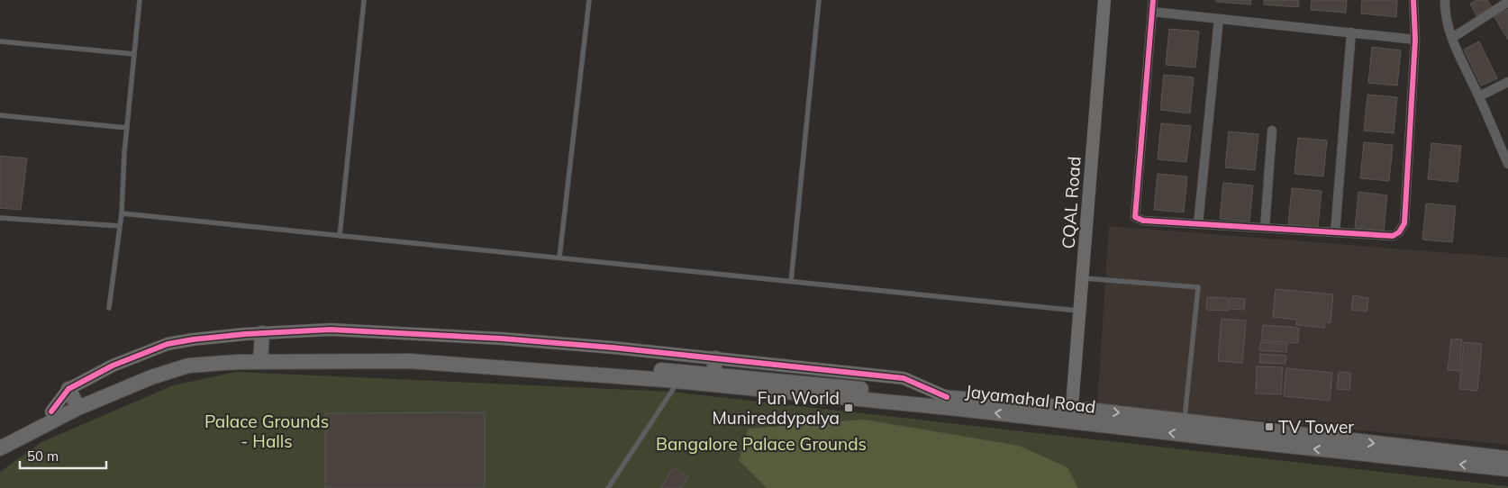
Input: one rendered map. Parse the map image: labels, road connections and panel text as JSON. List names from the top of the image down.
{
  "streets": {
    "main road": ["Jayamahal Road"],
    "street": ["CQAL Road"]
  },
  "crossings": [
    ["CQAL Road", "Jayamahal Road"]
  ],
  "parks": ["Palace Grounds - Halls", "Bangalore Palace Grounds"],
  "places": {
    "transit": ["Fun World Munireddypalya", "TV Tower"]
  },
  "scale_bar": "50 m"
}
